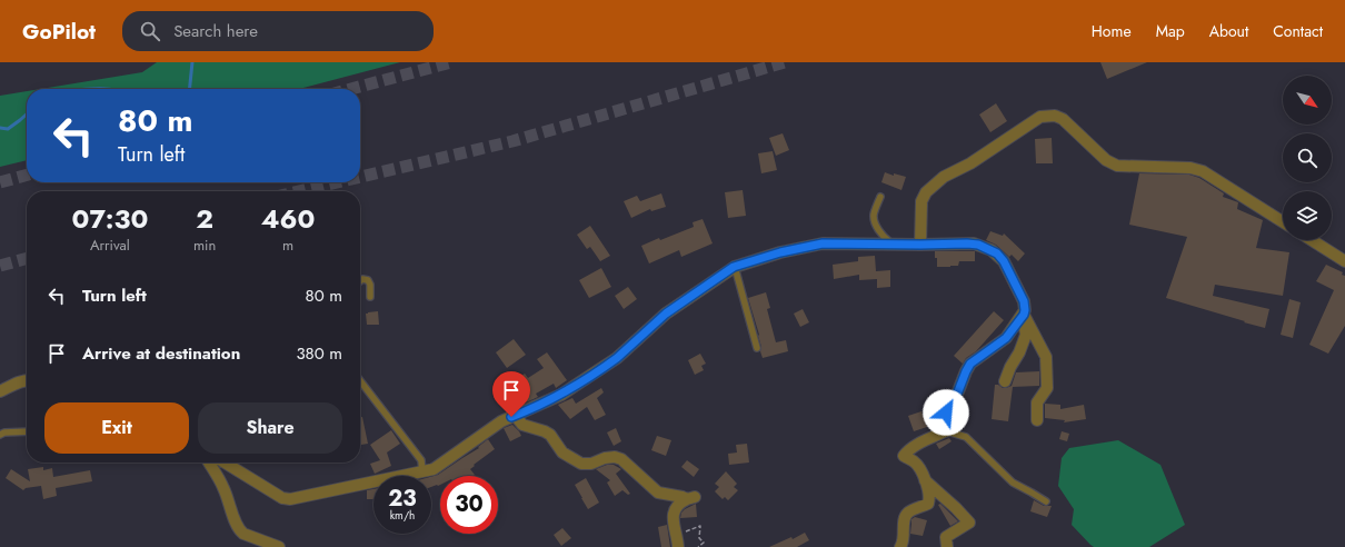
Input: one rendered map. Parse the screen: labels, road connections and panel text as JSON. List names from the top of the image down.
{
  "north": "bottom right",
  "page": {
    "header": "GoPilot",
    "search": "Search here",
    "nav": [
      "Home",
      "Map",
      "About",
      "Contact"
    ],
    "turn": ["80 m", "Turn left"],
    "eta": [
      "07:30",
      "Arrival",
      "2",
      "min",
      "460",
      "m"
    ],
    "list": [
      {
        "name": "Turn left",
        "value": "80 m"
      },
      {
        "name": "Arrive at destination",
        "value": "380 m"
      }
    ],
    "buttons": ["Exit", "Share"],
    "speed": "23 km/h",
    "limit": "30"
  }
}
